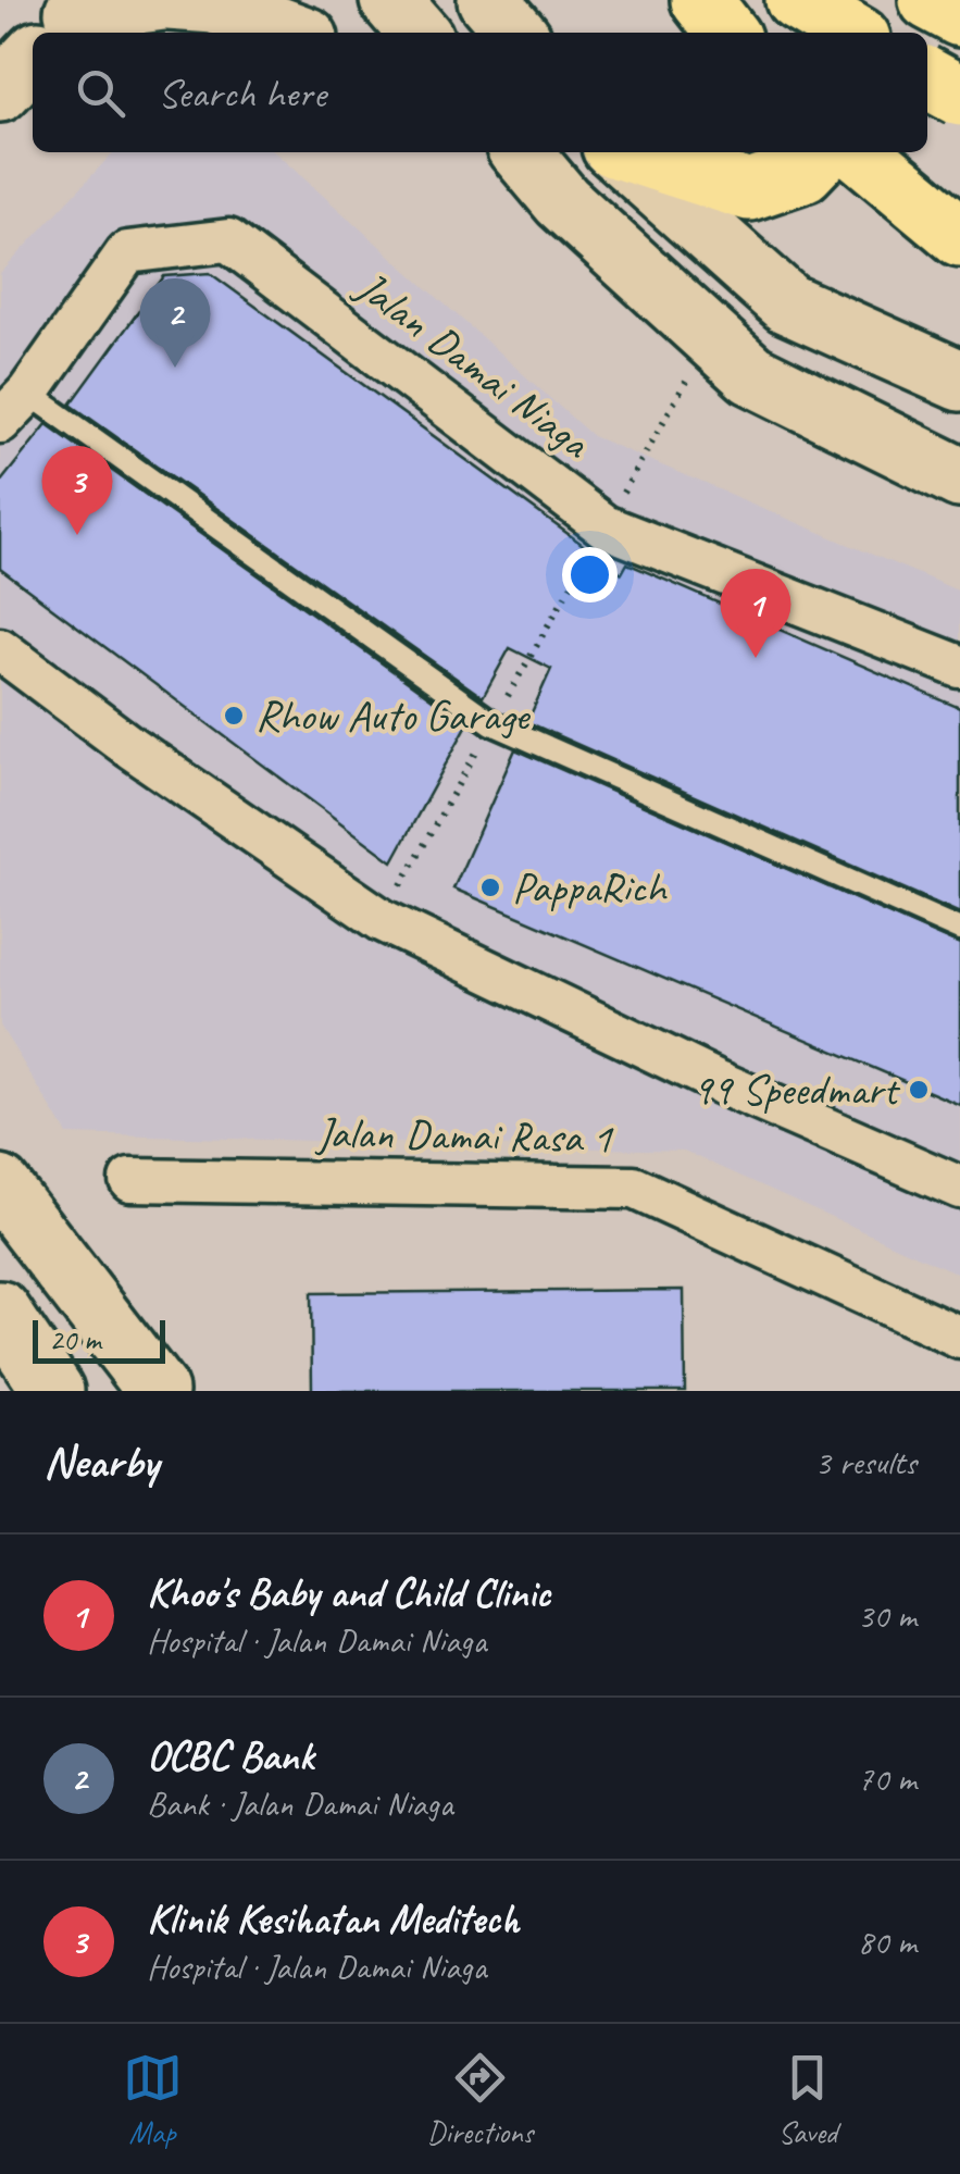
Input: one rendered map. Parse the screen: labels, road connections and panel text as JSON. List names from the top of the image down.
{
  "streets": {
    "street": ["Jalan Damai Niaga", "Jalan Damai Rasa 1"]
  },
  "places": ["Rhow Auto Garage", "PappaRich", "99 Speedmart"],
  "scale_bar": "20 m",
  "page": {
    "search": "Search here",
    "pins": ["2", "3", "1"],
    "scale": "20 m",
    "heading": ["Nearby", "3 results"],
    "list": [
      {
        "mark": "1",
        "name": "Khoo's Baby and Child Clinic",
        "note": "Hospital · Jalan Damai Niaga",
        "value": "30 m"
      },
      {
        "mark": "2",
        "name": "OCBC Bank",
        "note": "Bank · Jalan Damai Niaga",
        "value": "70 m"
      },
      {
        "mark": "3",
        "name": "Klinik Kesihatan Meditech",
        "note": "Hospital · Jalan Damai Niaga",
        "value": "80 m"
      }
    ],
    "nav": ["Map", "Directions", "Saved"]
  }
}
